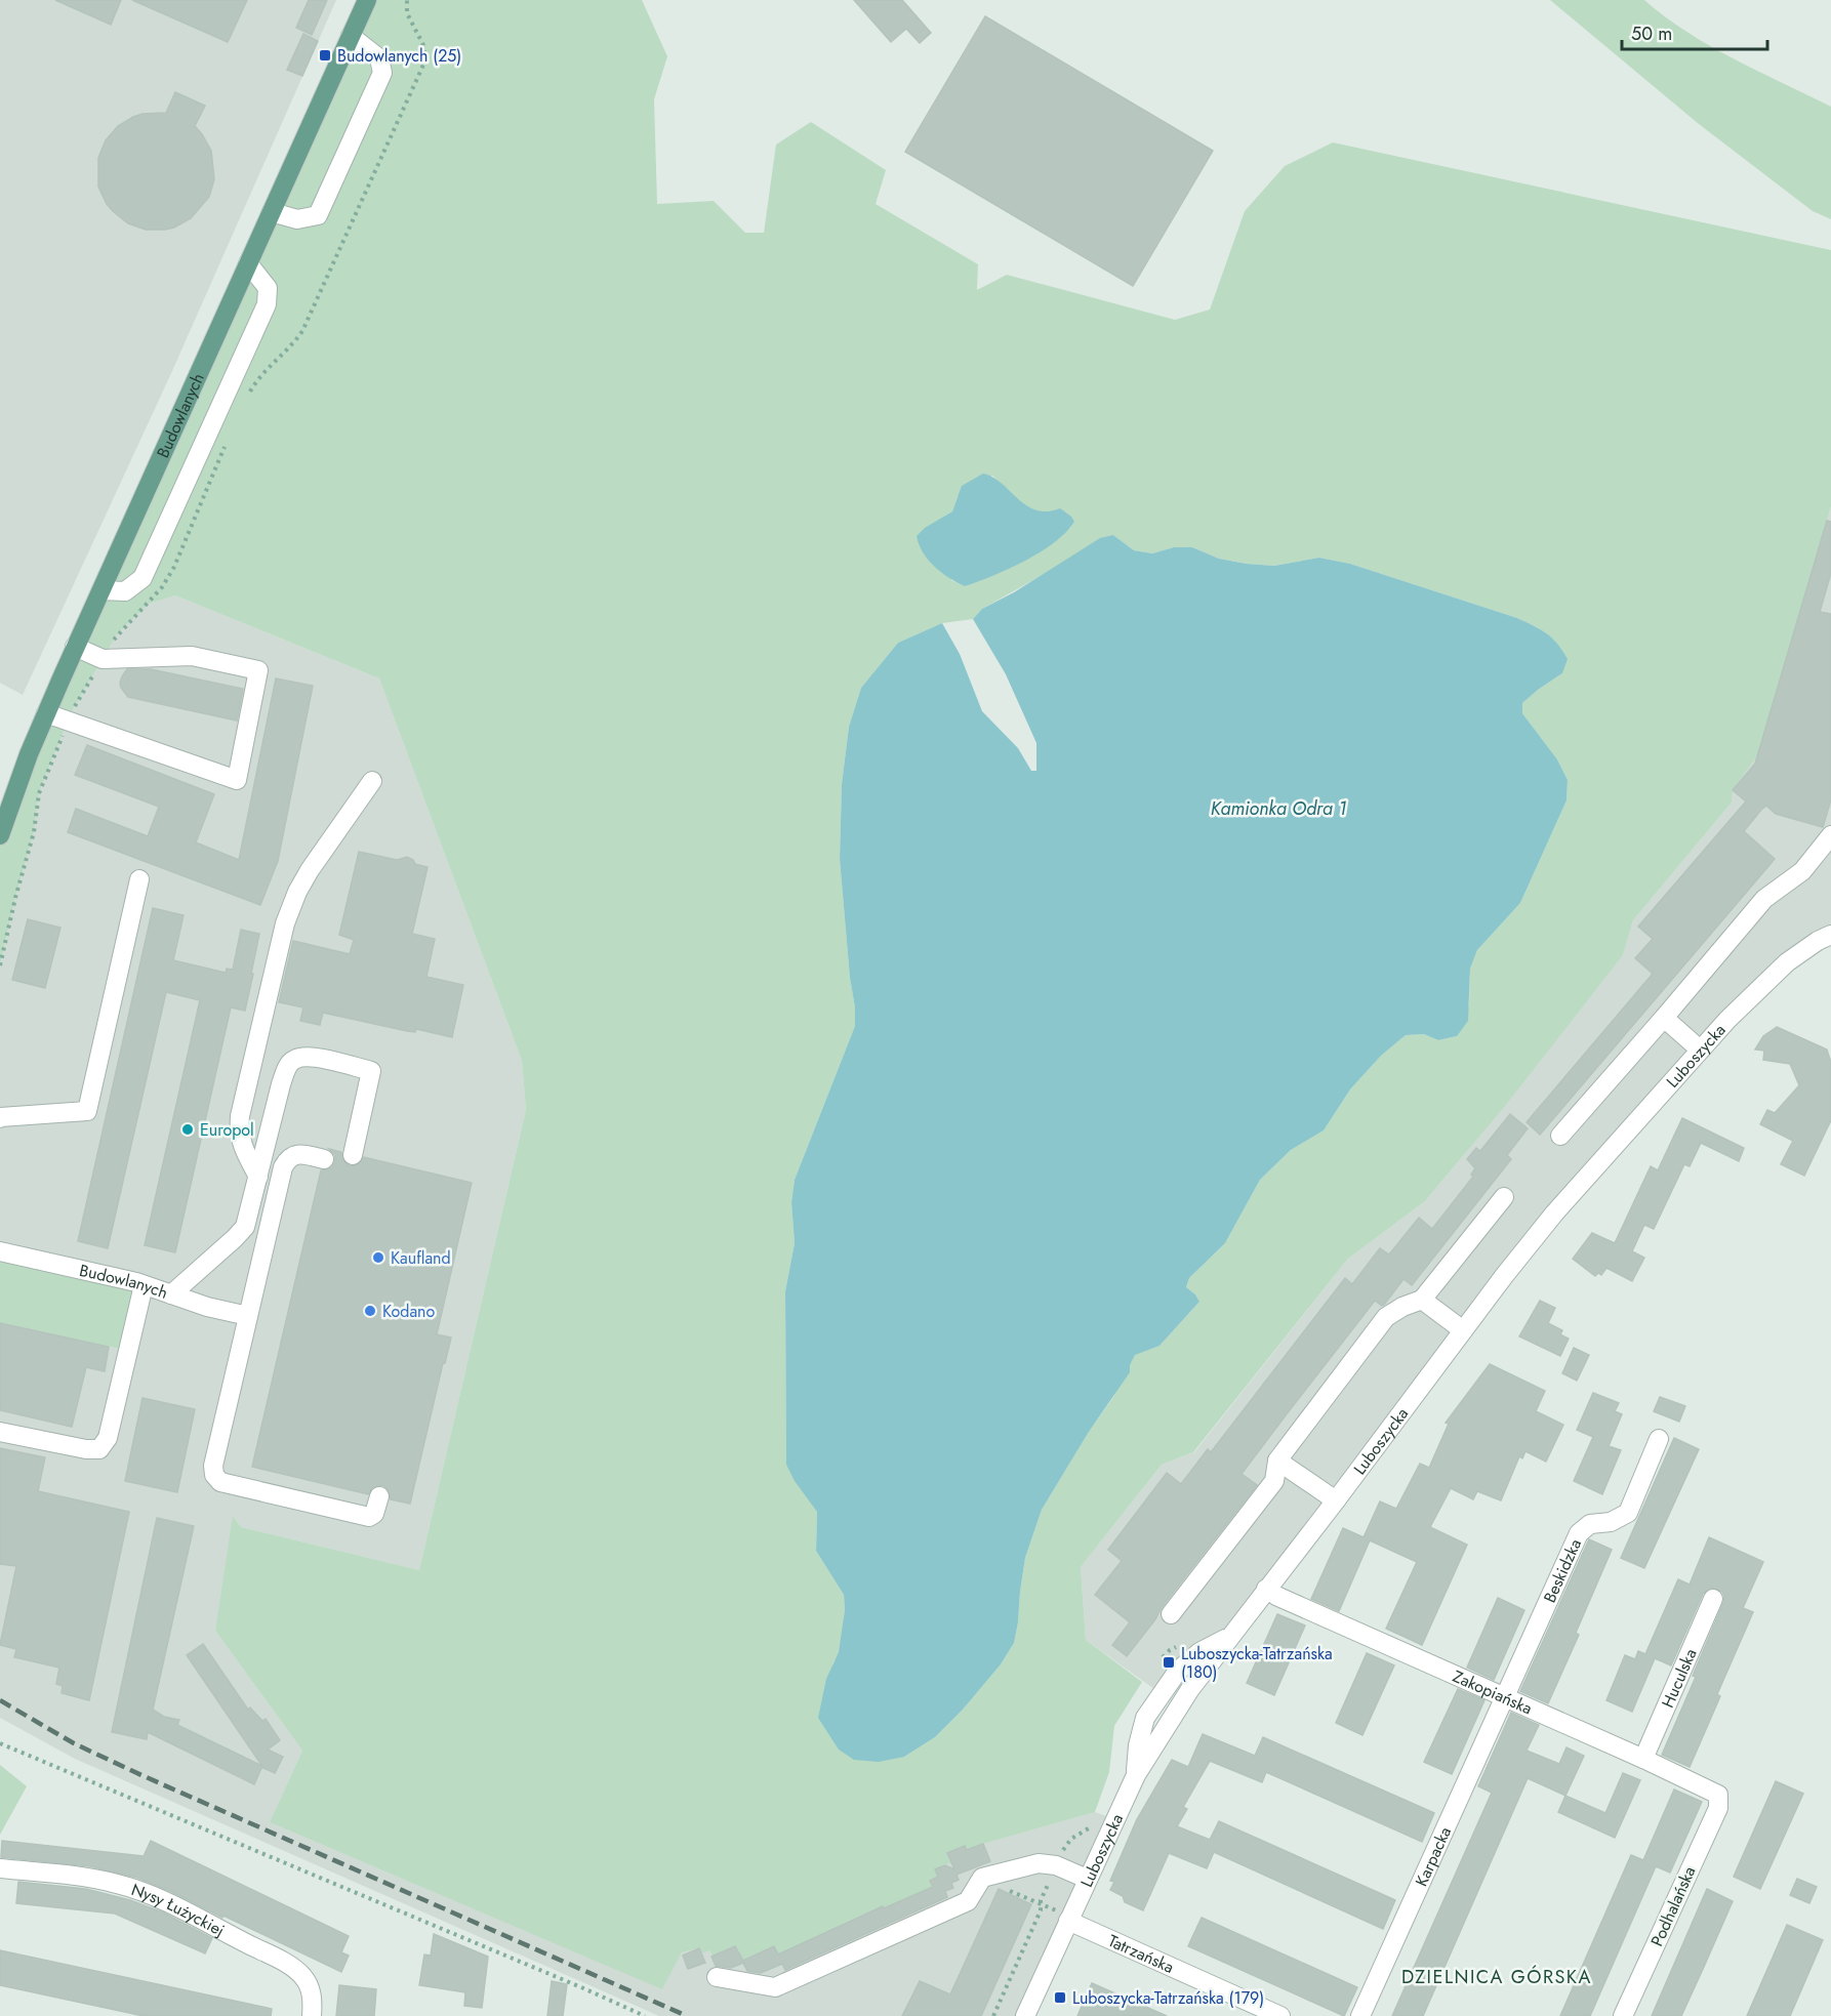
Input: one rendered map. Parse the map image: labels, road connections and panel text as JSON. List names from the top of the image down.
{
  "streets": {
    "main road": ["Budowlanych"],
    "street": [
      "Luboszycka",
      "Beskidzka",
      "Huculska",
      "Zakopiańska",
      "Karpacka",
      "Podhalańska",
      "Nysy Łużyckiej",
      "Tatrzańska"
    ]
  },
  "crossings": [
    ["Luboszycka", "Zakopiańska"],
    ["Luboszycka", "Tatrzańska"],
    ["Beskidzka", "Zakopiańska"],
    ["Beskidzka", "Karpacka"],
    ["Huculska", "Zakopiańska"],
    ["Zakopiańska", "Karpacka"],
    ["Zakopiańska", "Podhalańska"]
  ],
  "districts": ["DZIELNICA GÓRSKA"],
  "water": ["Kamionka Odra 1"],
  "places": {
    "transit": ["Budowlanych (25)", "Luboszycka-Tatrzańska (180)", "Luboszycka-Tatrzańska (179)"],
    "other": ["Europol", "Kaufland", "Kodano"]
  },
  "scale_bar": "50 m"
}
